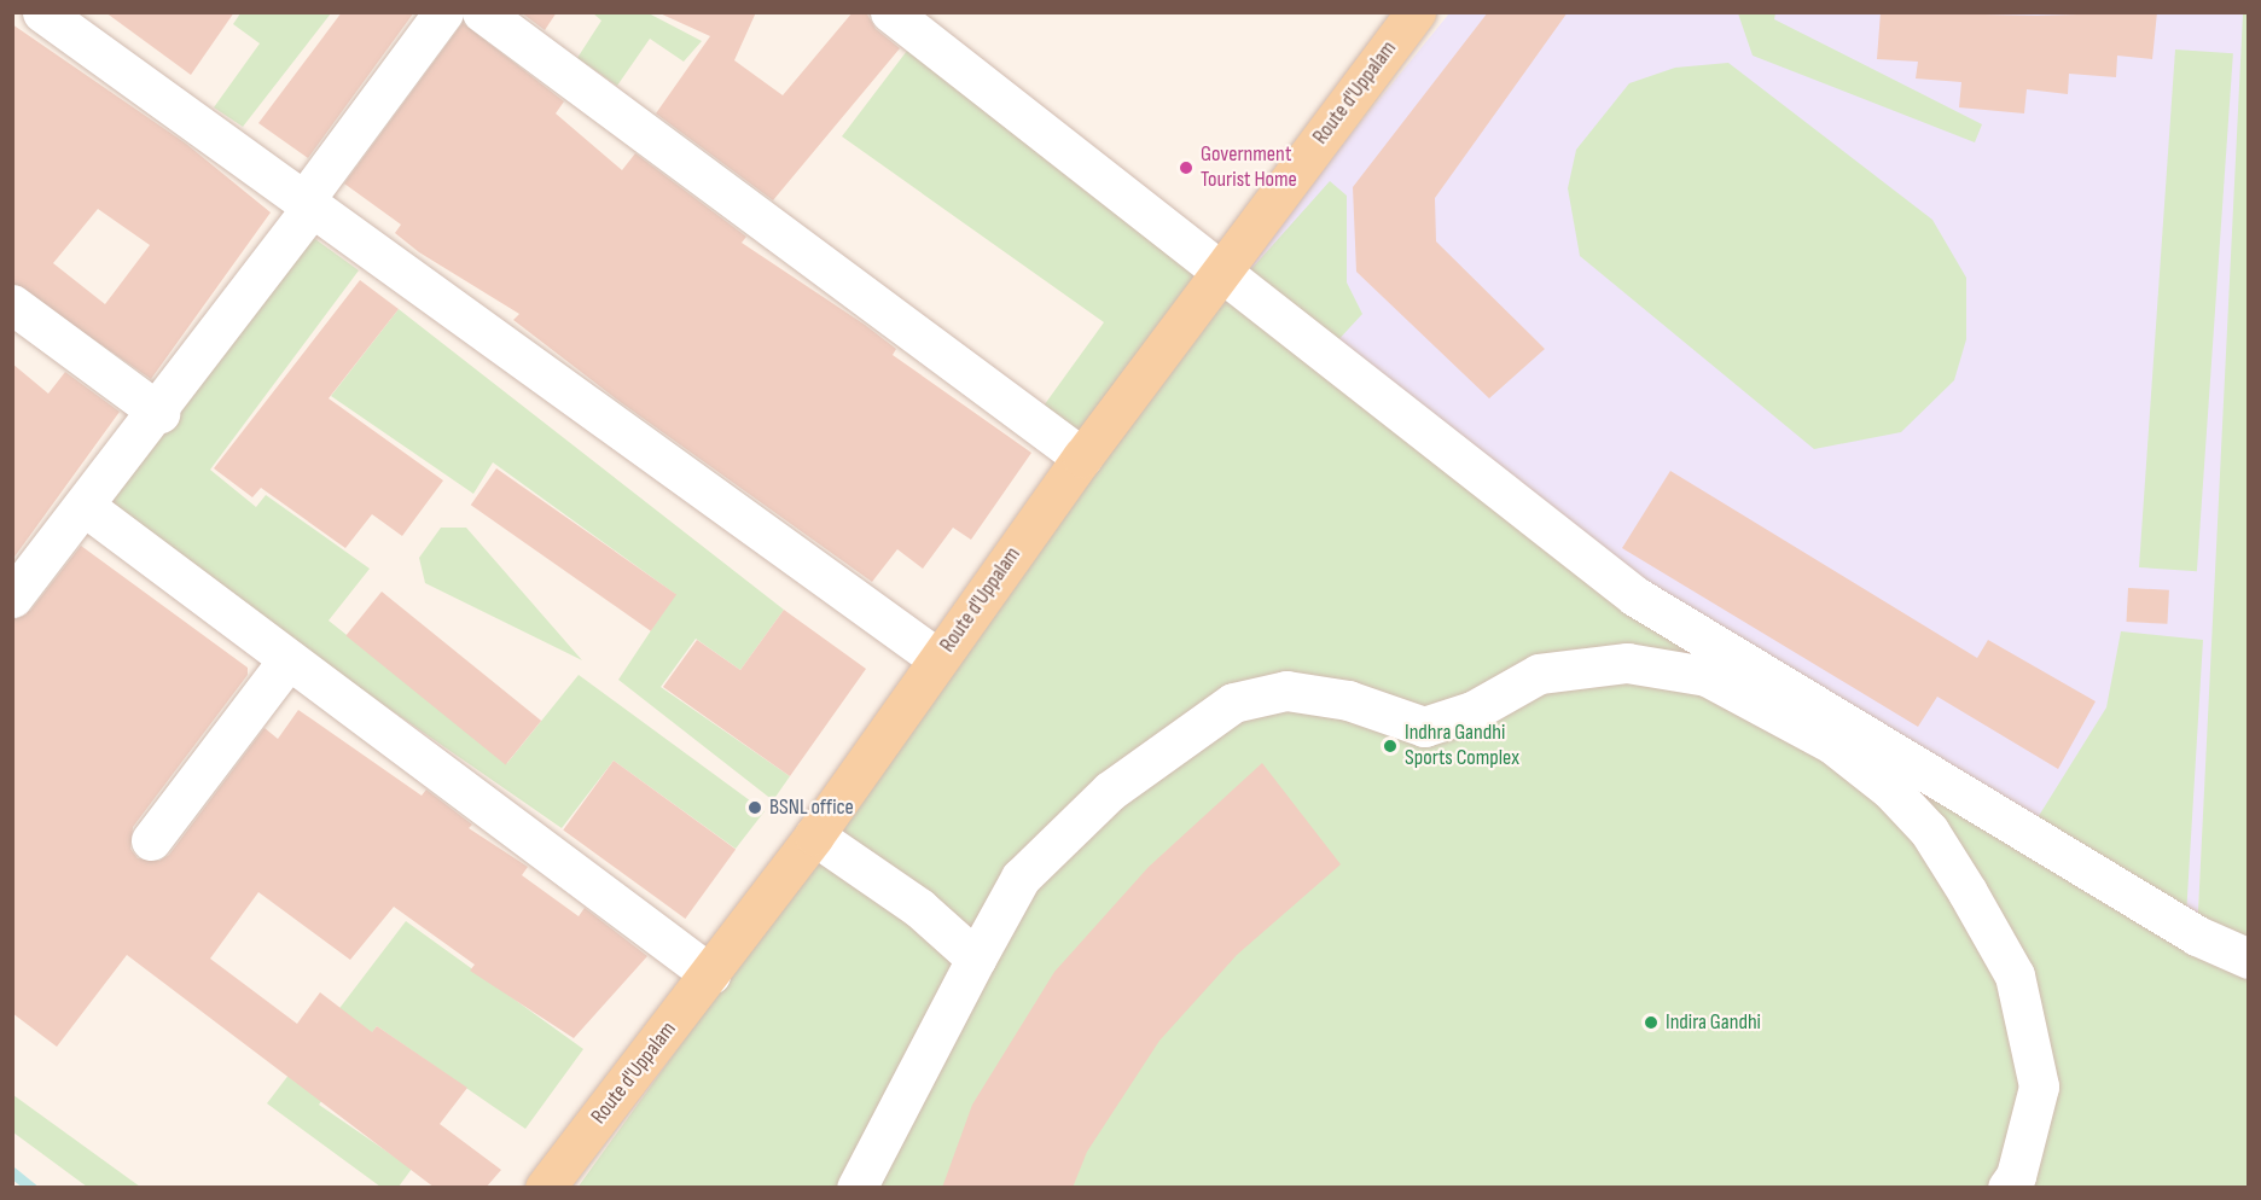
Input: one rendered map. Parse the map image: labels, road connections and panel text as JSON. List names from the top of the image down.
{
  "streets": {
    "main road": ["Route d'Uppalam"]
  },
  "places": [
    "Government Tourist Home",
    "Indhra Gandhi Sports Complex",
    "BSNL office",
    "Indira Gandhi"
  ]
}
